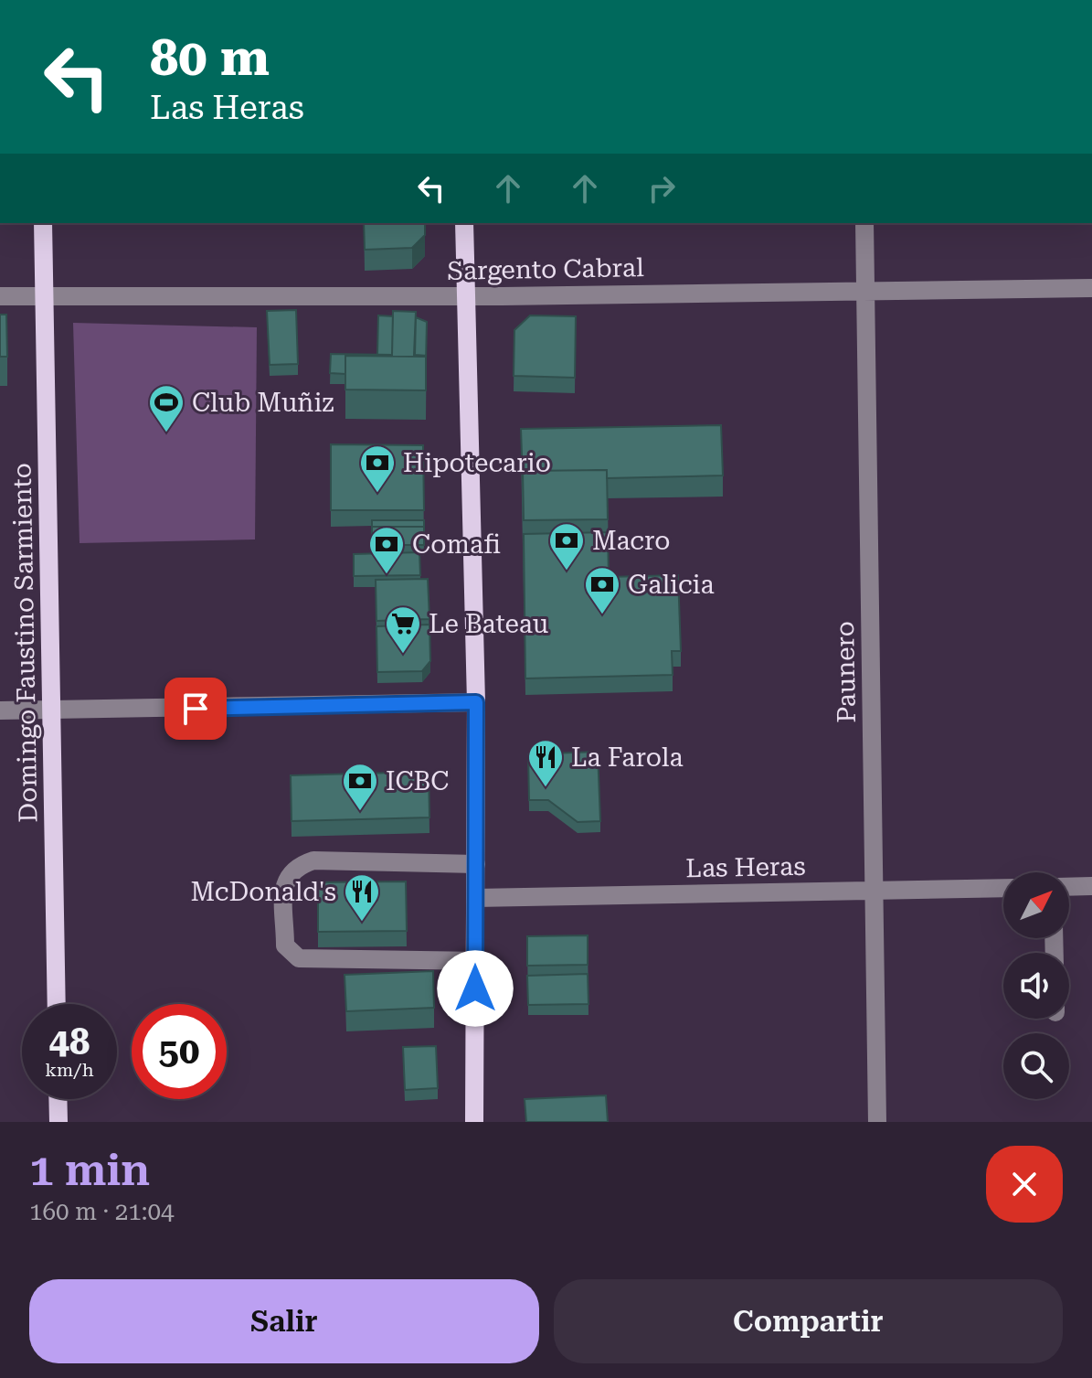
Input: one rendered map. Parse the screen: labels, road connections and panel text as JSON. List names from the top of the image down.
{
  "streets": {
    "main road": ["Domingo Faustino Sarmiento"],
    "street": ["Sargento Cabral", "Paunero", "Las Heras"]
  },
  "crossings": [
    ["Sargento Cabral", "Domingo Faustino Sarmiento"],
    ["Sargento Cabral", "Paunero"],
    ["Paunero", "Las Heras"]
  ],
  "places": {
    "sports": ["Club Muñiz"],
    "bank": [
      "Hipotecario",
      "Macro",
      "Comafi",
      "Galicia",
      "ICBC"
    ],
    "supermarket": ["Le Bateau"],
    "restaurant": ["La Farola", "McDonald's"]
  },
  "north": "top right",
  "page": {
    "turn": ["80 m", "Las Heras"],
    "speed": "48 km/h",
    "limit": "50",
    "heading": ["1 min", "160 m · 21:04"],
    "buttons": ["Salir", "Compartir"]
  }
}
